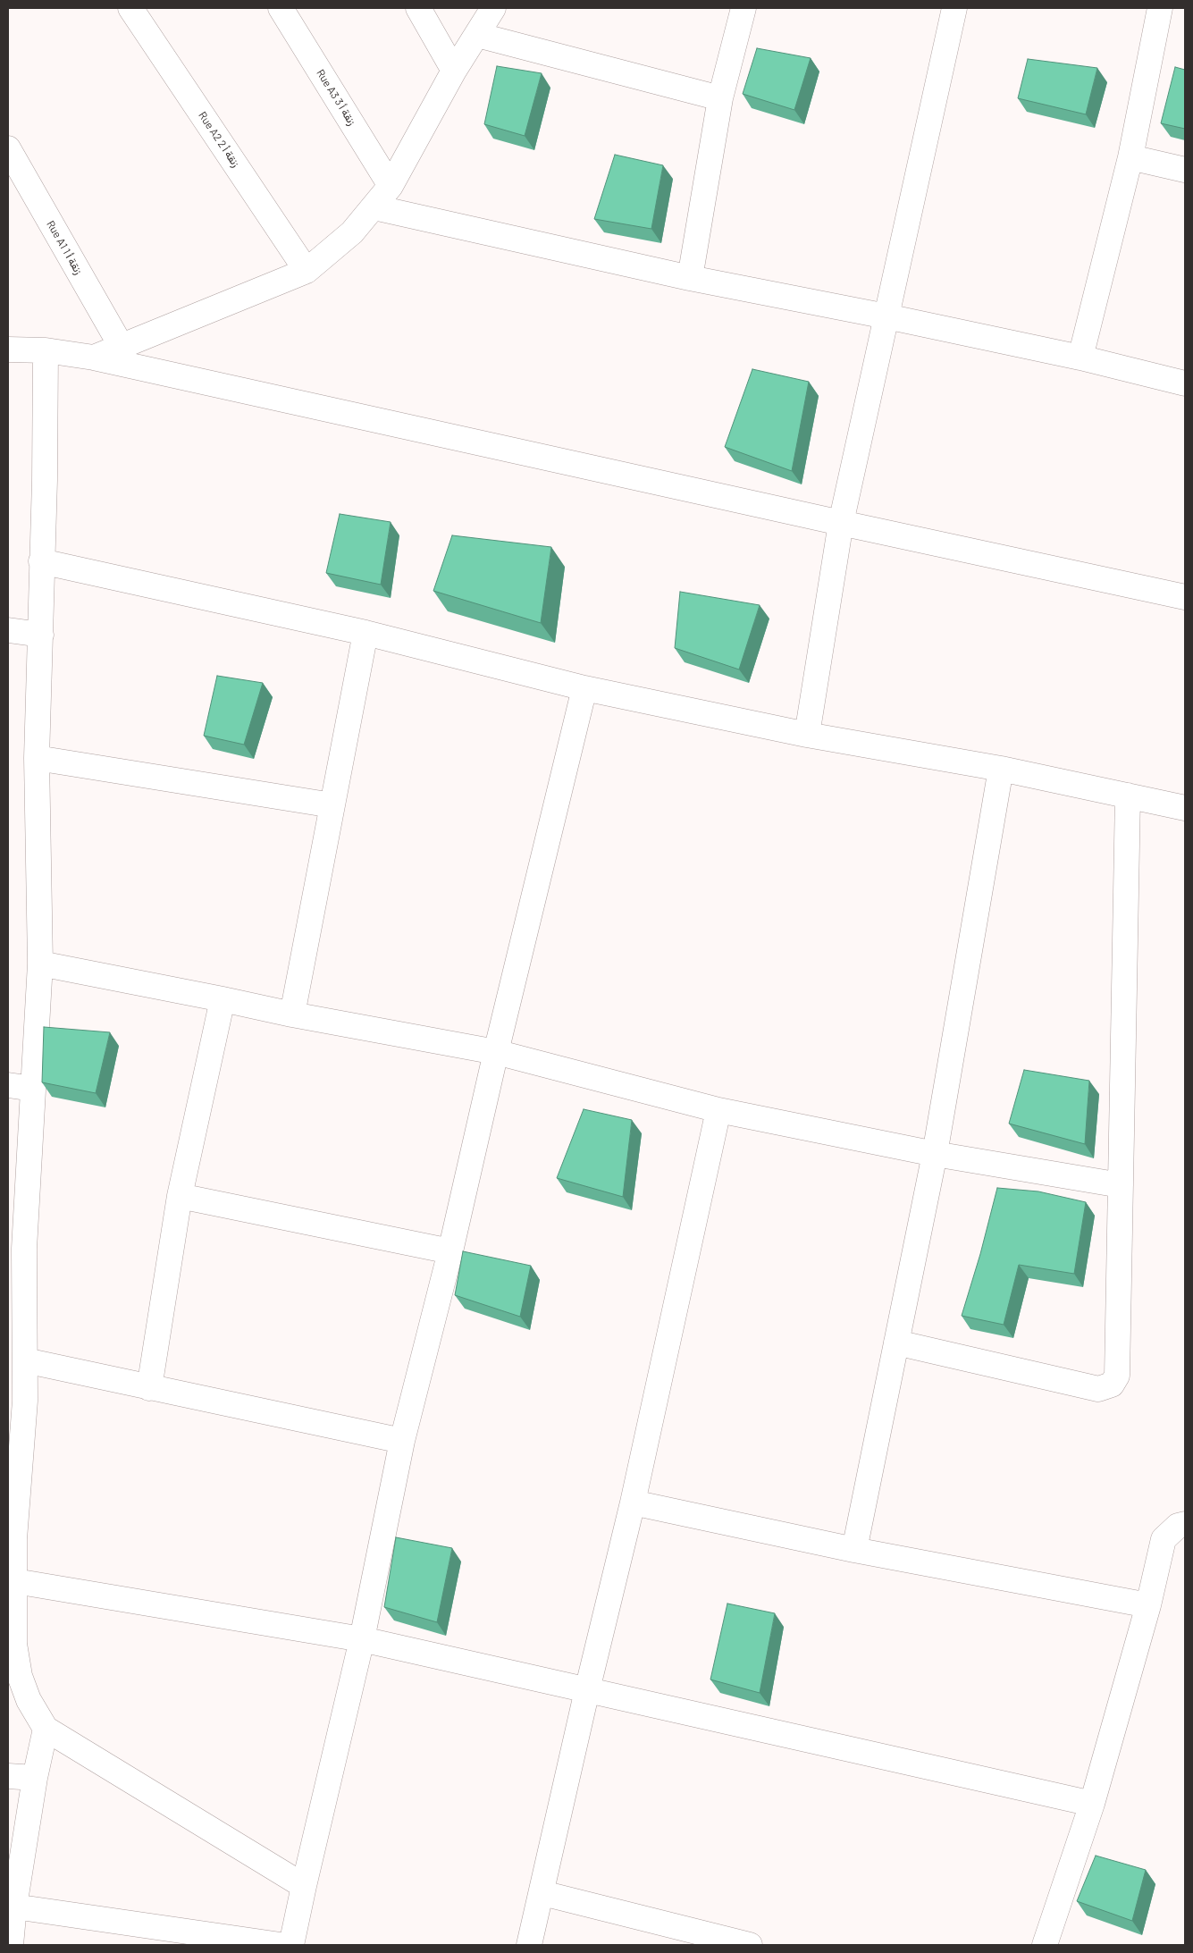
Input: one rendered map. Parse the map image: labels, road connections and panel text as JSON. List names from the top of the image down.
{
  "streets": {
    "street": ["Rue A3 زنقة أ 3", "Rue A2 زنقة أ 2", "Rue A1 زنقة أ 1"]
  }
}
